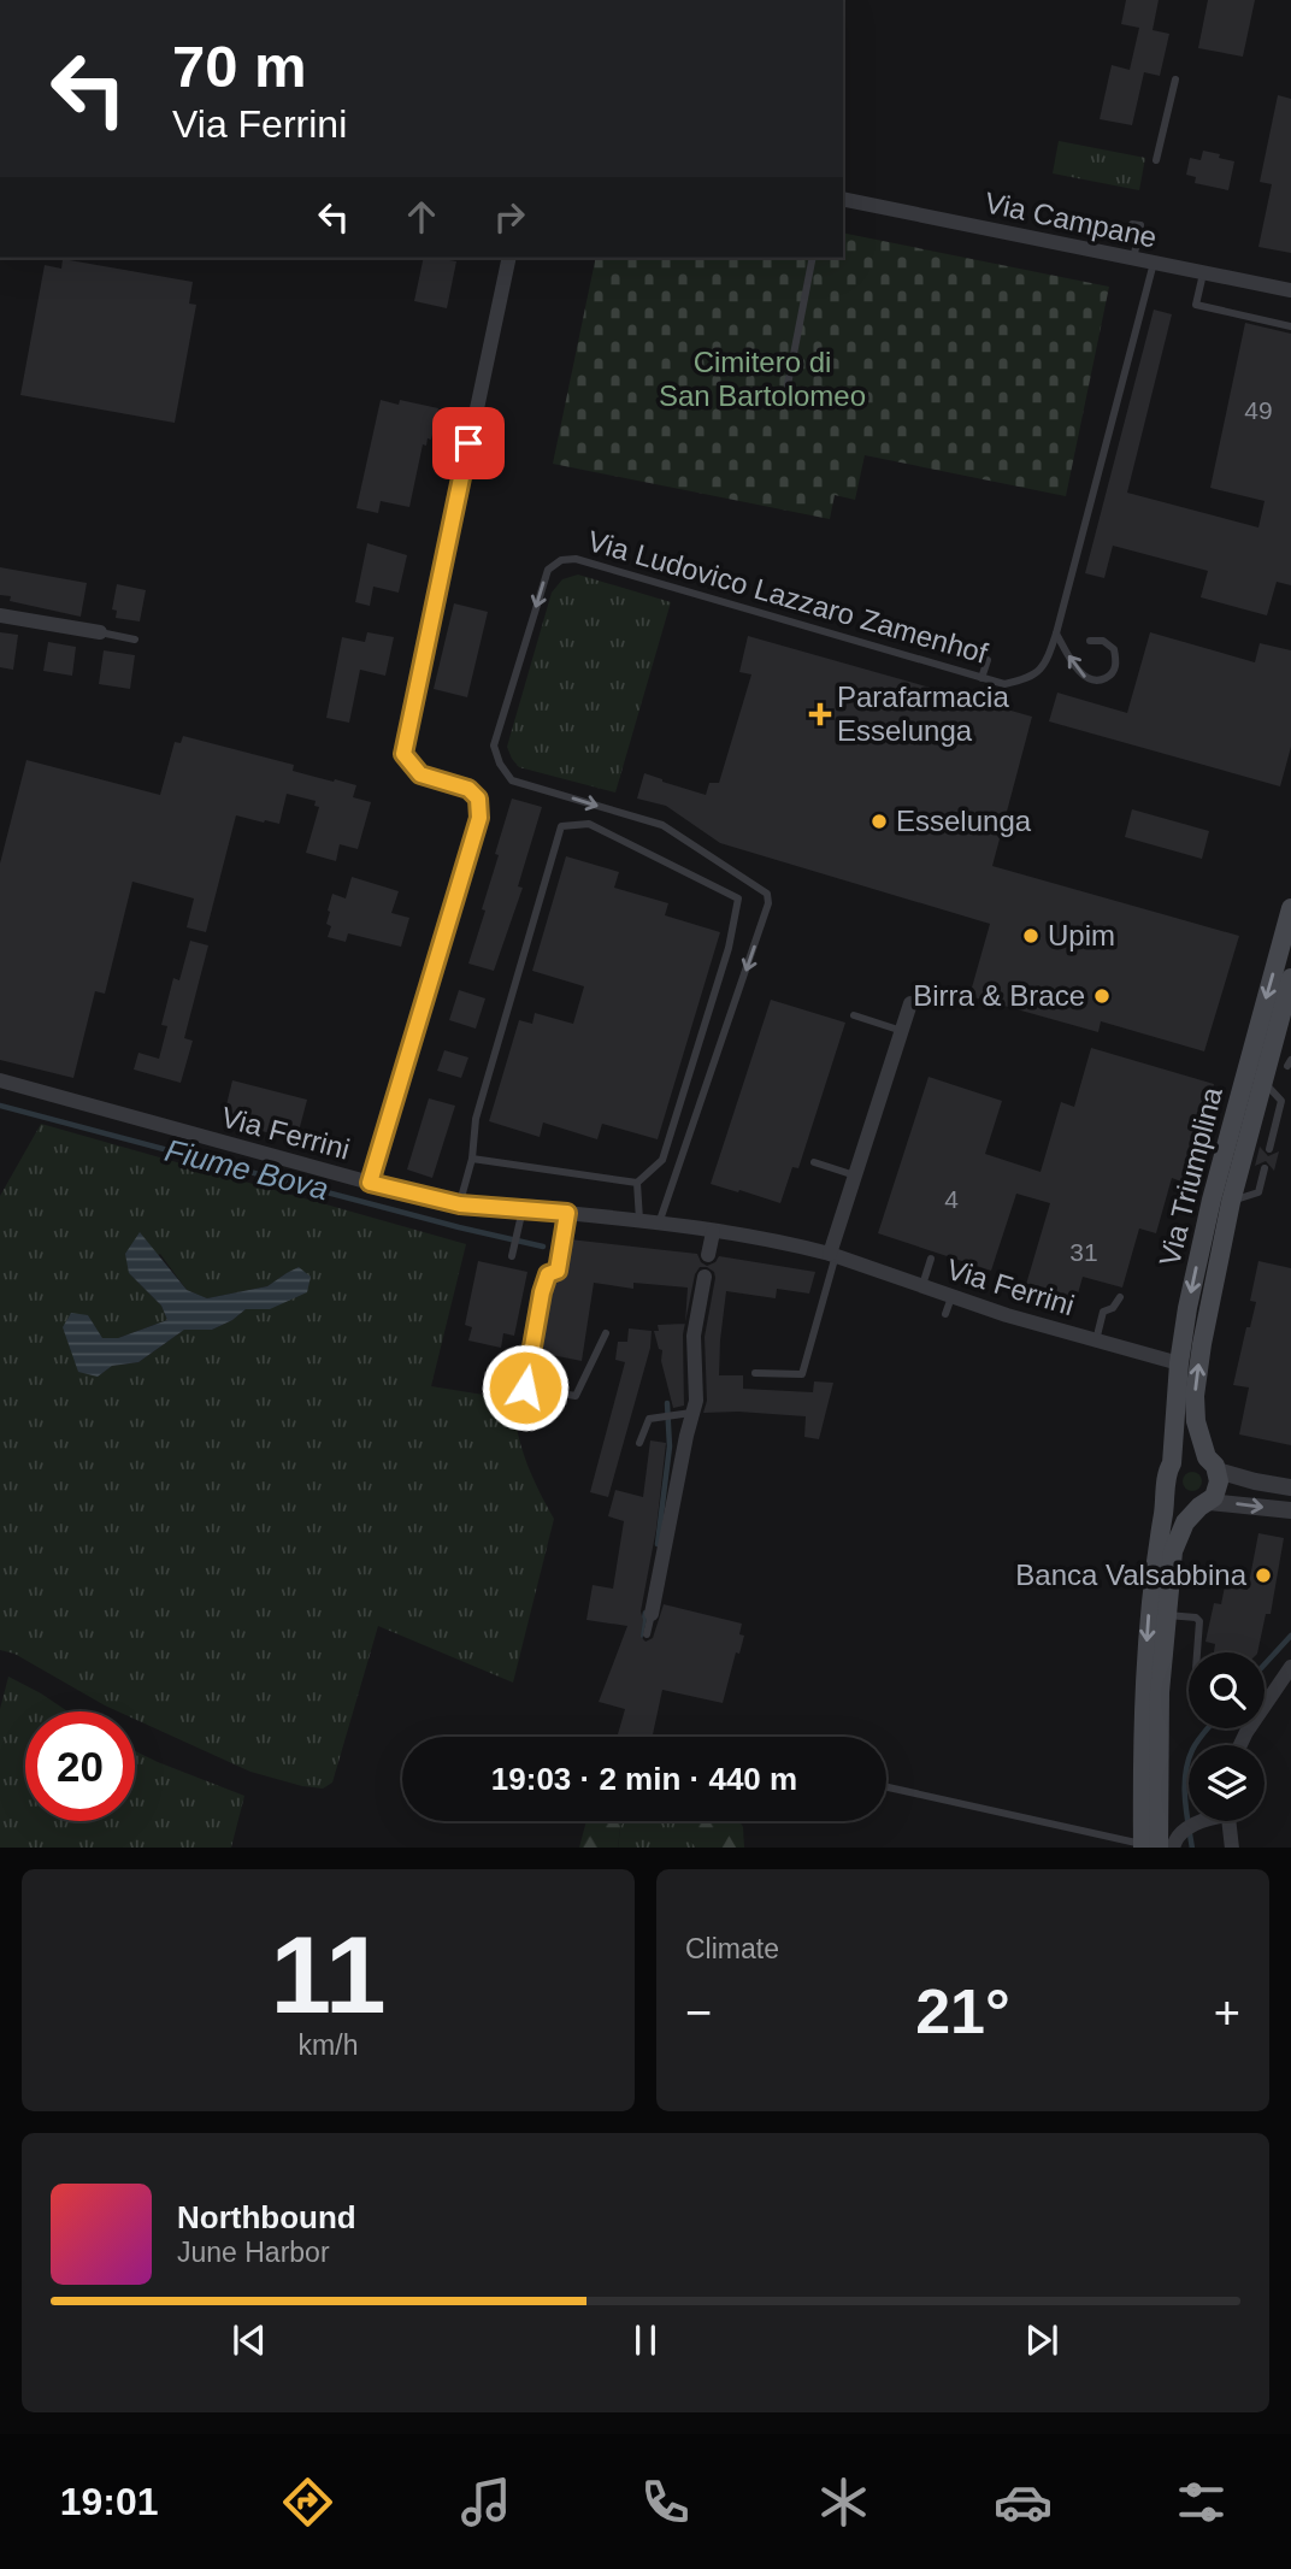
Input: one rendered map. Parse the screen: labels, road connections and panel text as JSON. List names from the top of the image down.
{
  "streets": {
    "main road": ["Via Triumplina"],
    "street": ["Via Campane", "Via Ferrini"],
    "lane": ["Via Ludovico Lazzaro Zamenhof"]
  },
  "crossings": [
    ["Via Campane", "Via Ludovico Lazzaro Zamenhof"],
    ["Via Ludovico Lazzaro Zamenhof", "Via Ferrini"],
    ["Via Ferrini", "Via Triumplina"]
  ],
  "water": ["Fiume Bova"],
  "parks": ["Cimitero di San Bartolomeo"],
  "places": {
    "health": ["Parafarmacia Esselunga"],
    "other": [
      "Esselunga",
      "Upim",
      "Birra & Brace",
      "Banca Valsabbina"
    ]
  },
  "house_numbers": ["49", "4", "31"],
  "page": {
    "turn": ["70 m", "Via Ferrini"],
    "limit": "20",
    "trip": "19:03 · 2 min · 440 m",
    "tile": [
      ["11", "km/h"],
      "Climate"
    ],
    "heat": ["−", "21°", "+"],
    "song": ["Northbound", "June Harbor"],
    "tabs": "19:01"
  }
}
